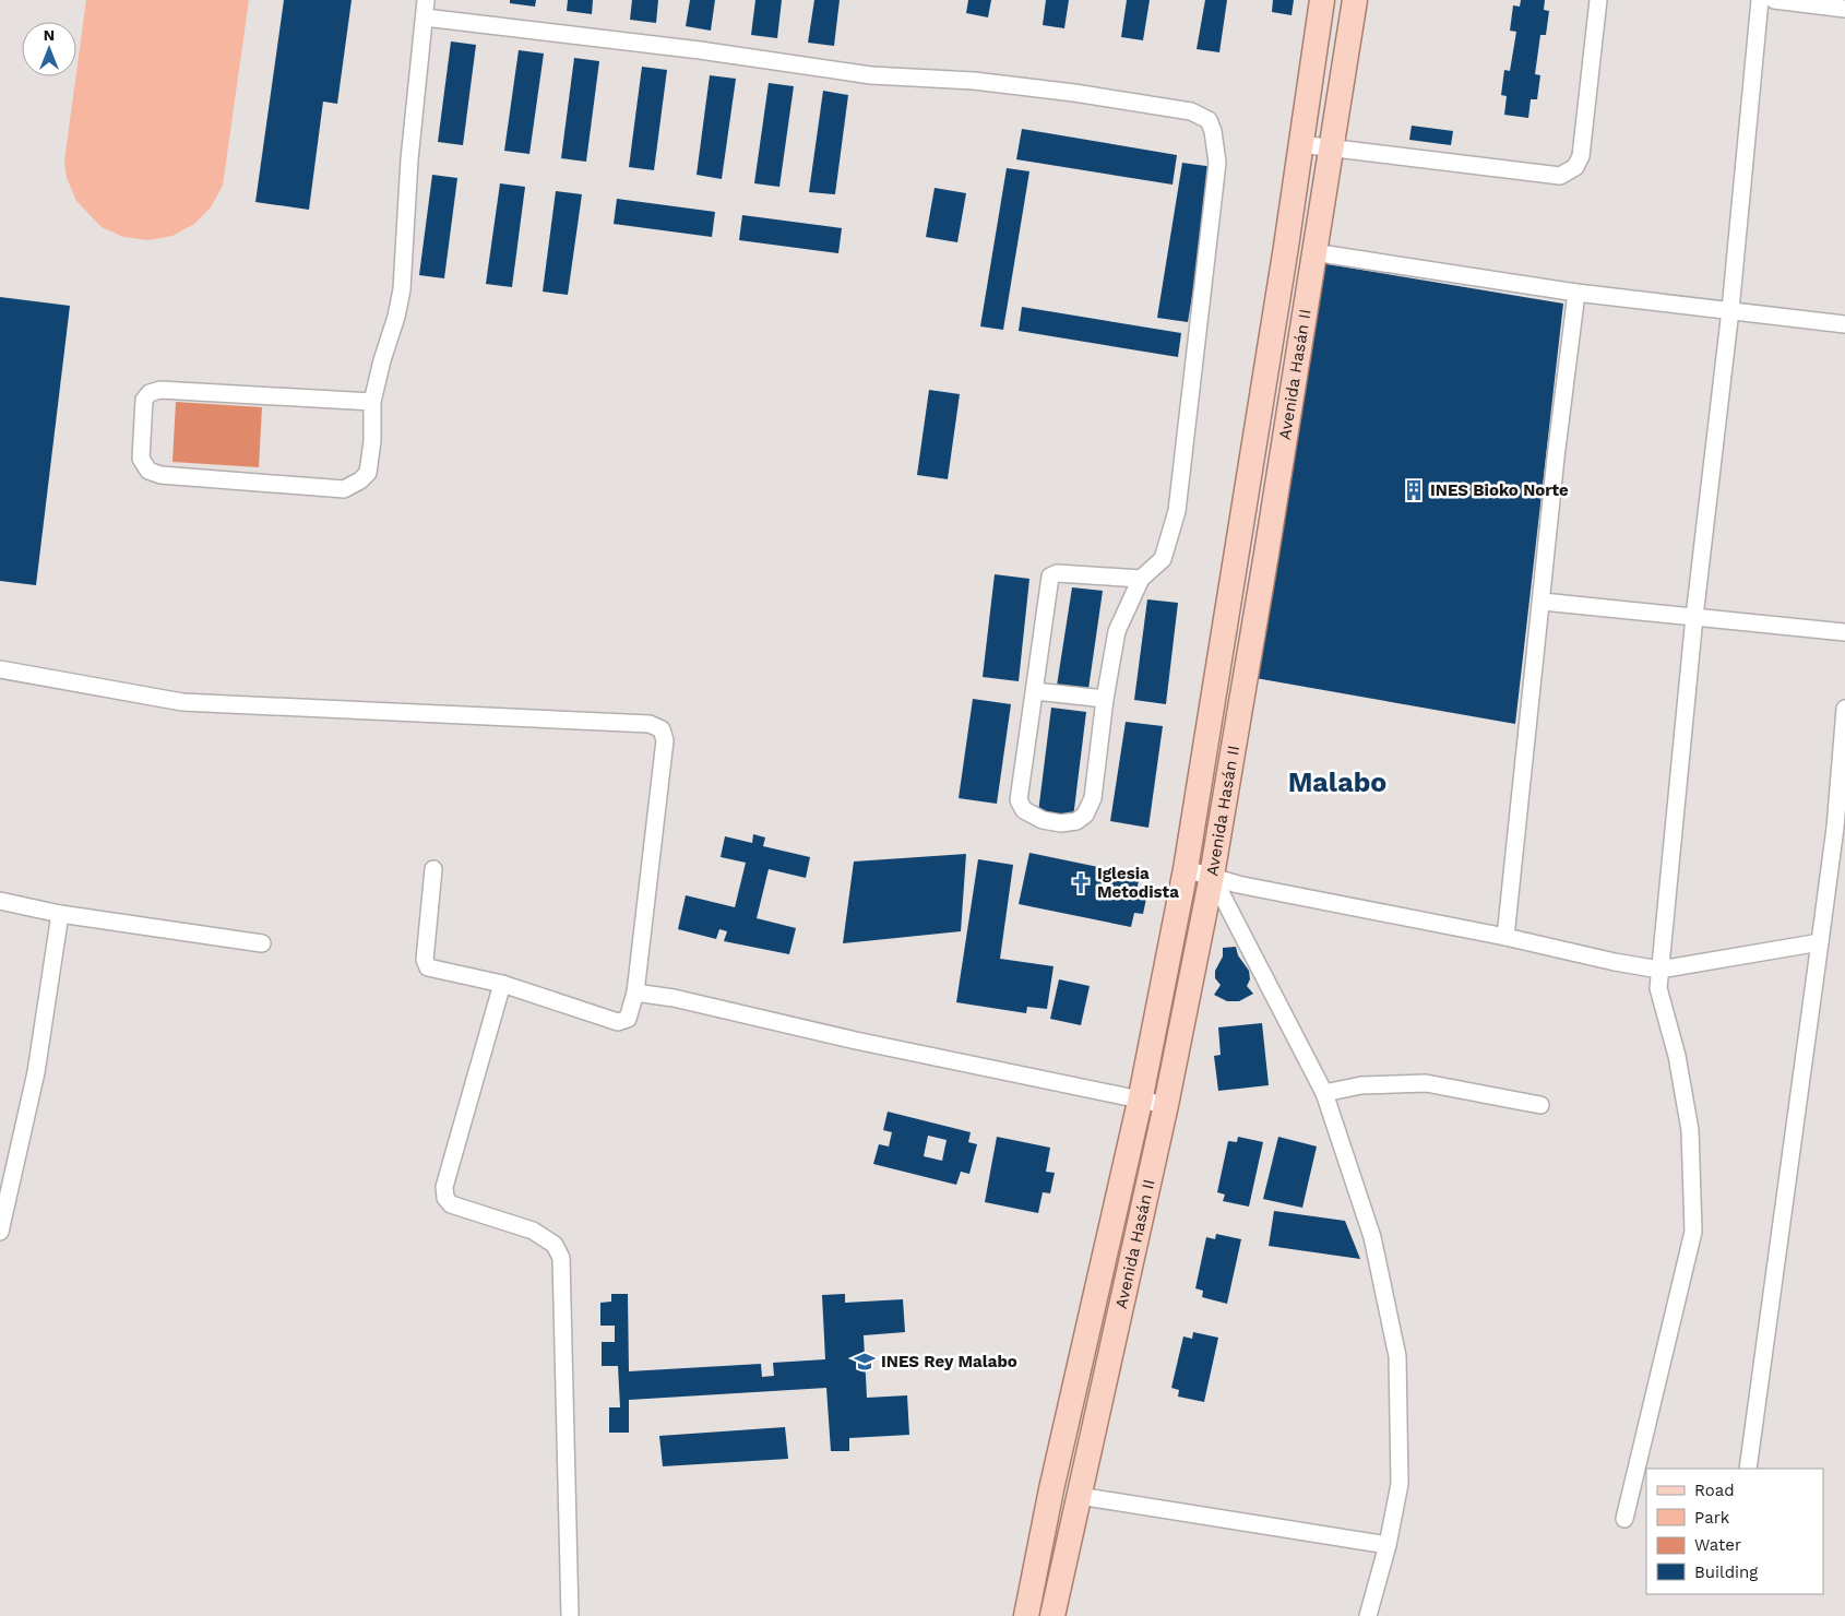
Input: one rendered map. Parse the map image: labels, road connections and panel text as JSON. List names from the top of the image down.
{
  "streets": {
    "main road": ["Avenida Hasán II"]
  },
  "districts": ["Malabo"],
  "places": {
    "building": ["INES Bioko Norte"],
    "church": ["Iglesia Metodista"],
    "school or university": ["INES Rey Malabo"]
  },
  "legend": [
    "Road",
    "Park",
    "Water",
    "Building"
  ],
  "north": "top"
}
